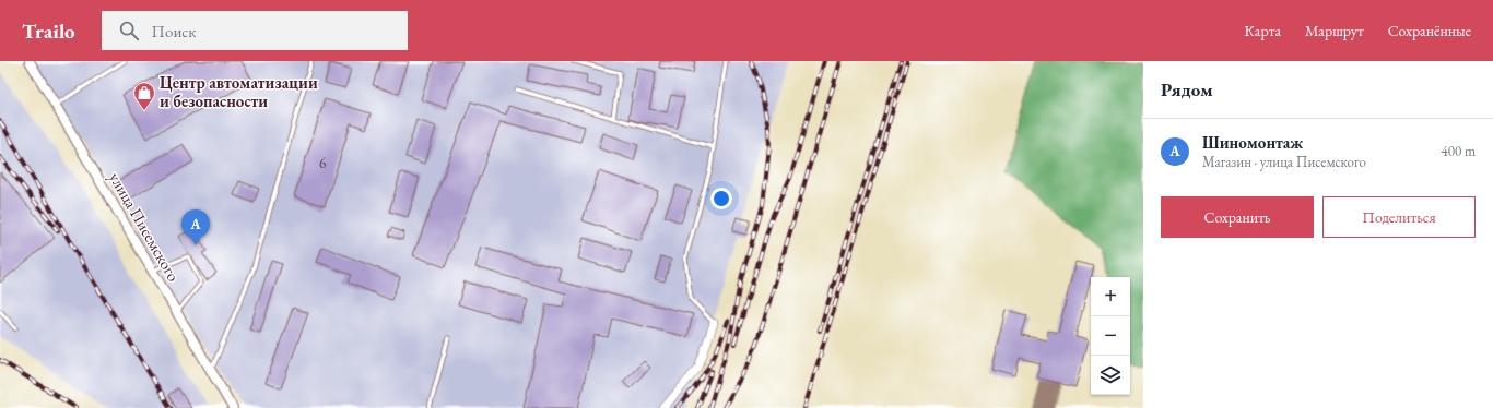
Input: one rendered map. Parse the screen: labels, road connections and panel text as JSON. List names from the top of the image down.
{
  "streets": {
    "street": ["улица Писемского"]
  },
  "places": {
    "shop": ["Центр автоматизации и безопасности"]
  },
  "house_numbers": ["6"],
  "page": {
    "header": "Trailo",
    "search": "Поиск",
    "nav": ["Карта", "Маршрут", "Сохранённые"],
    "heading": "Рядом",
    "list": [
      {
        "mark": "A",
        "name": "Шиномонтаж",
        "note": "Магазин · улица Писемского",
        "value": "400 m"
      }
    ],
    "buttons": ["Сохранить", "Поделиться"],
    "pins": "A",
    "map_buttons": ["+", "−"]
  }
}
